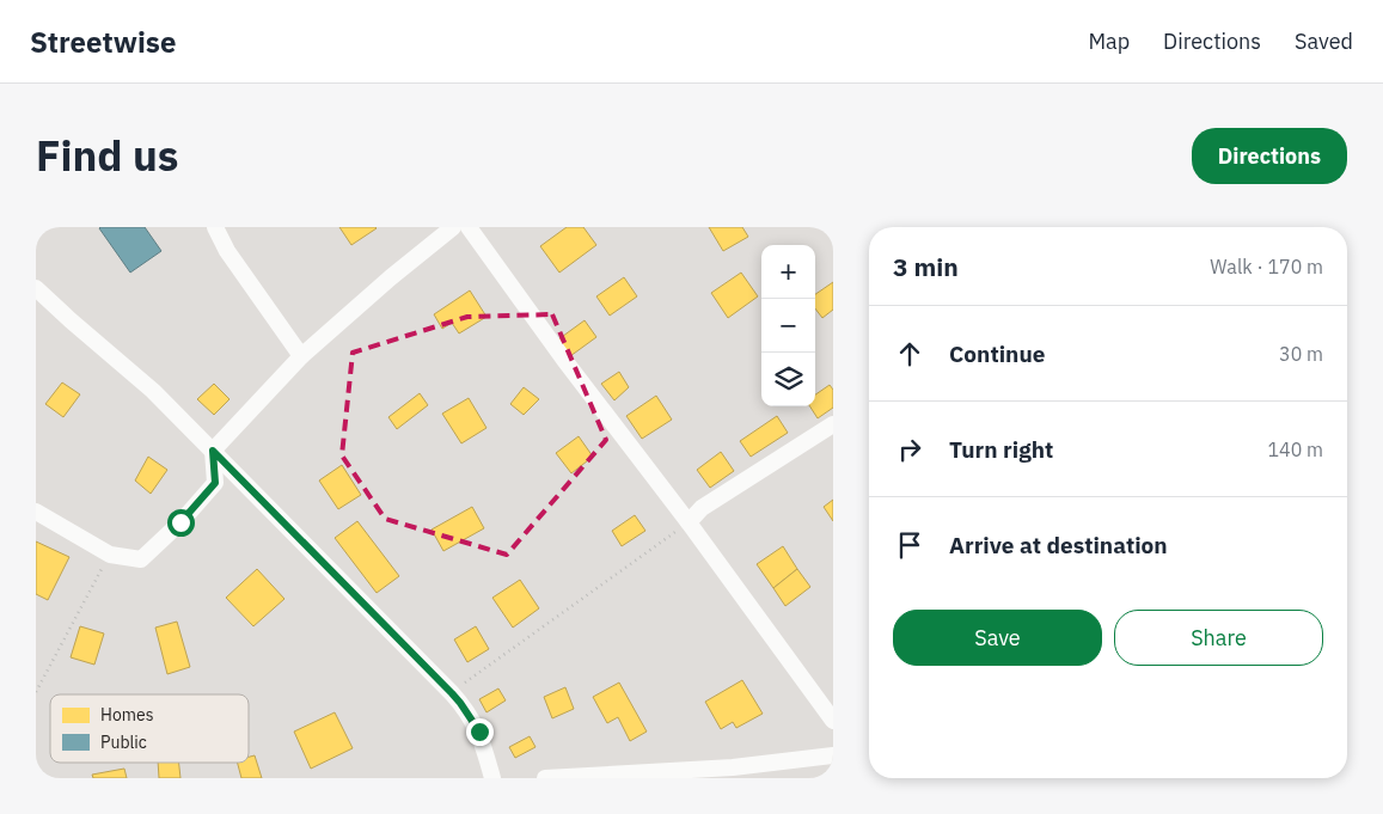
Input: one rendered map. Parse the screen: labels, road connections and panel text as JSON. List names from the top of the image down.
{
  "legend": ["Homes", "Public"],
  "page": {
    "header": "Streetwise",
    "nav": ["Map", "Directions", "Saved"],
    "title": "Find us",
    "buttons": [
      "Directions",
      ["Save", "Share"]
    ],
    "heading": ["3 min", "Walk · 170 m"],
    "map_buttons": ["+", "−"],
    "list": [
      ["Continue", "30 m"],
      ["Turn right", "140 m"],
      "Arrive at destination"
    ]
  }
}
